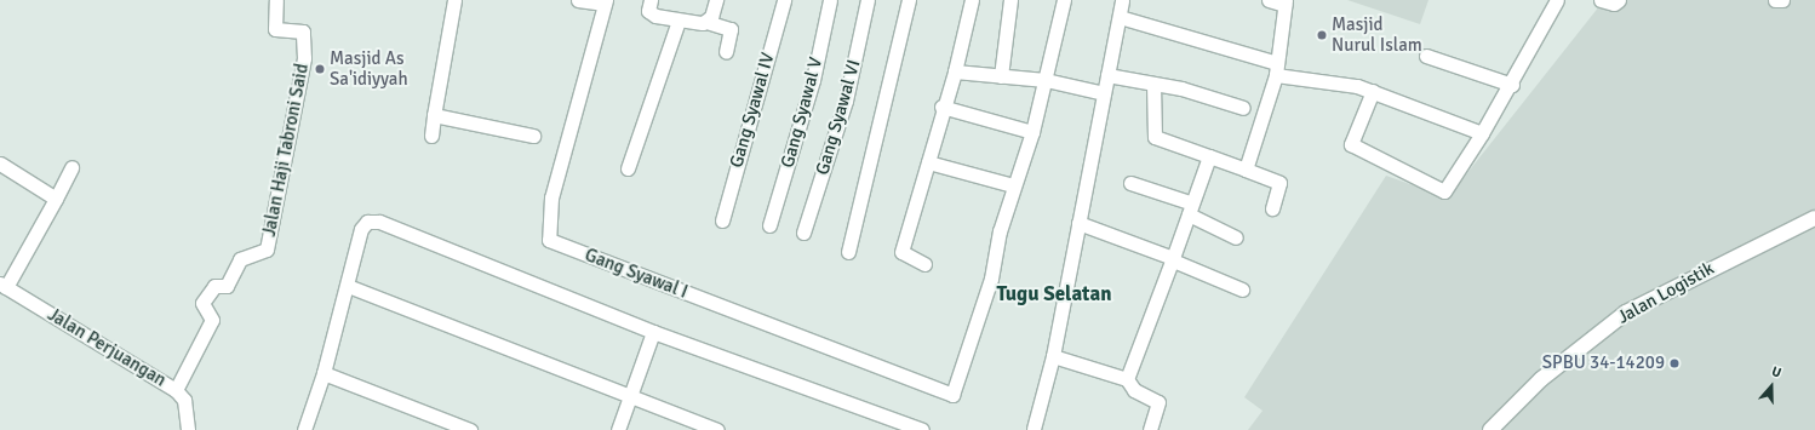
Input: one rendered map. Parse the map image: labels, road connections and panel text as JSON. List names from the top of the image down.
{
  "streets": {
    "main road": ["Jalan Logistik"],
    "street": [
      "Gang Syawal IV",
      "Gang Syawal V",
      "Gang Syawal VI",
      "Jalan Haji Tabroni Said",
      "Gang Syawal I",
      "Jalan Perjuangan"
    ]
  },
  "crossings": [
    ["Jalan Haji Tabroni Said", "Jalan Perjuangan"]
  ],
  "districts": ["Tugu Selatan"],
  "places": ["Masjid Nurul Islam", "Masjid As Sa'idiyyah", "SPBU 34-14209"],
  "north": "top"
}
